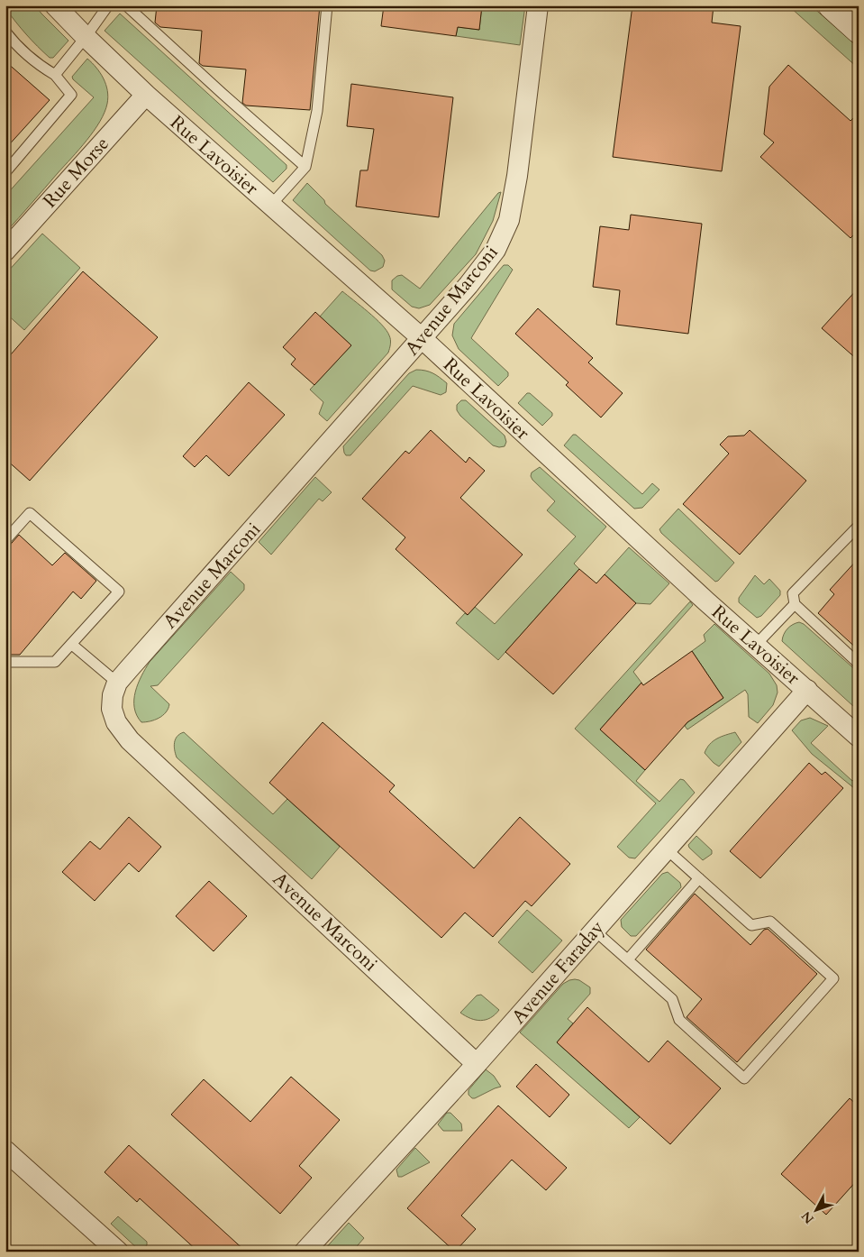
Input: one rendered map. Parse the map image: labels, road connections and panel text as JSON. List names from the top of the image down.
{
  "streets": {
    "street": [
      "Rue Lavoisier",
      "Rue Morse",
      "Avenue Marconi",
      "Avenue Faraday"
    ]
  },
  "crossings": [
    ["Rue Lavoisier", "Rue Morse"],
    ["Rue Lavoisier", "Avenue Marconi"],
    ["Rue Lavoisier", "Avenue Faraday"],
    ["Avenue Marconi", "Avenue Faraday"]
  ],
  "north": "bottom left"
}
